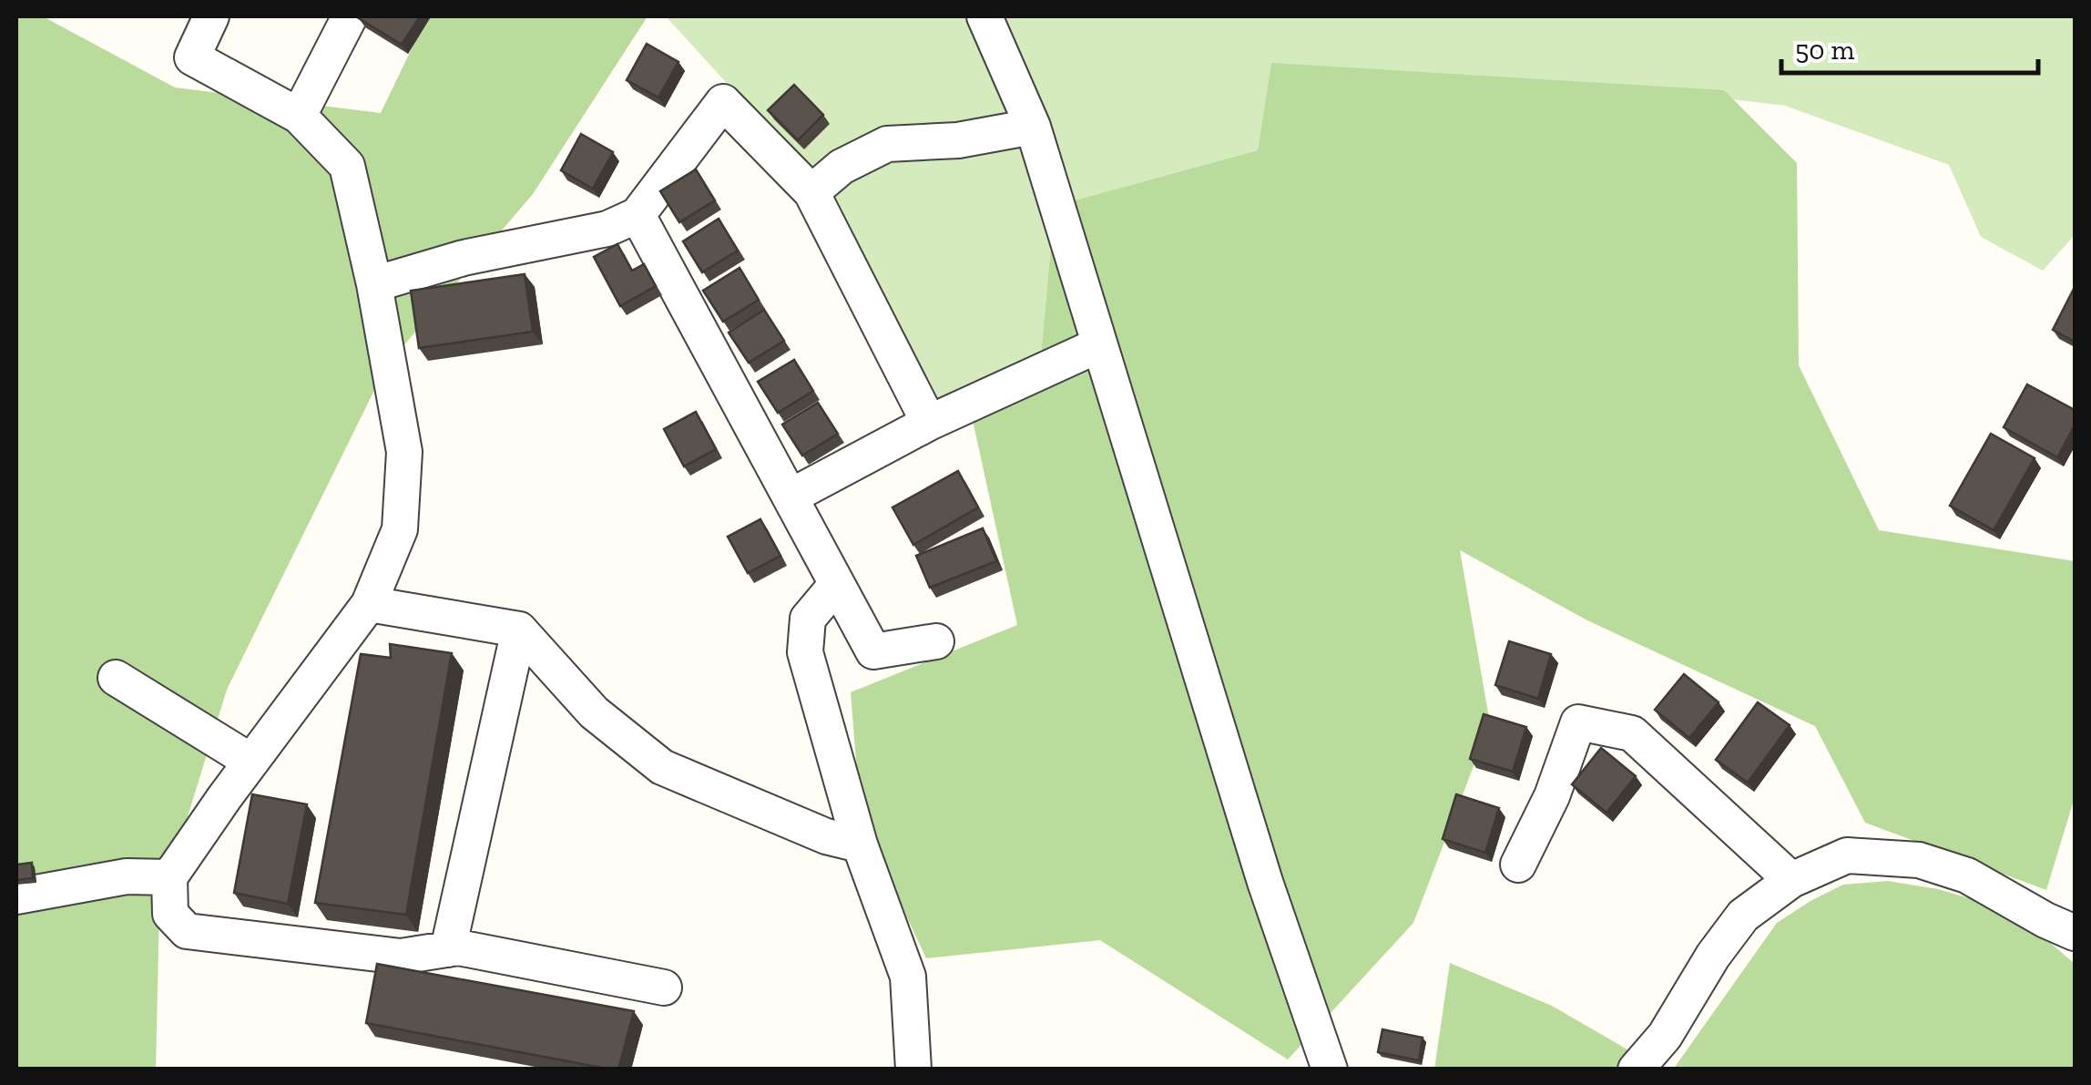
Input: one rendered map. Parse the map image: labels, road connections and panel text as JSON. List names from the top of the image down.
{
  "scale_bar": "50 m"
}
